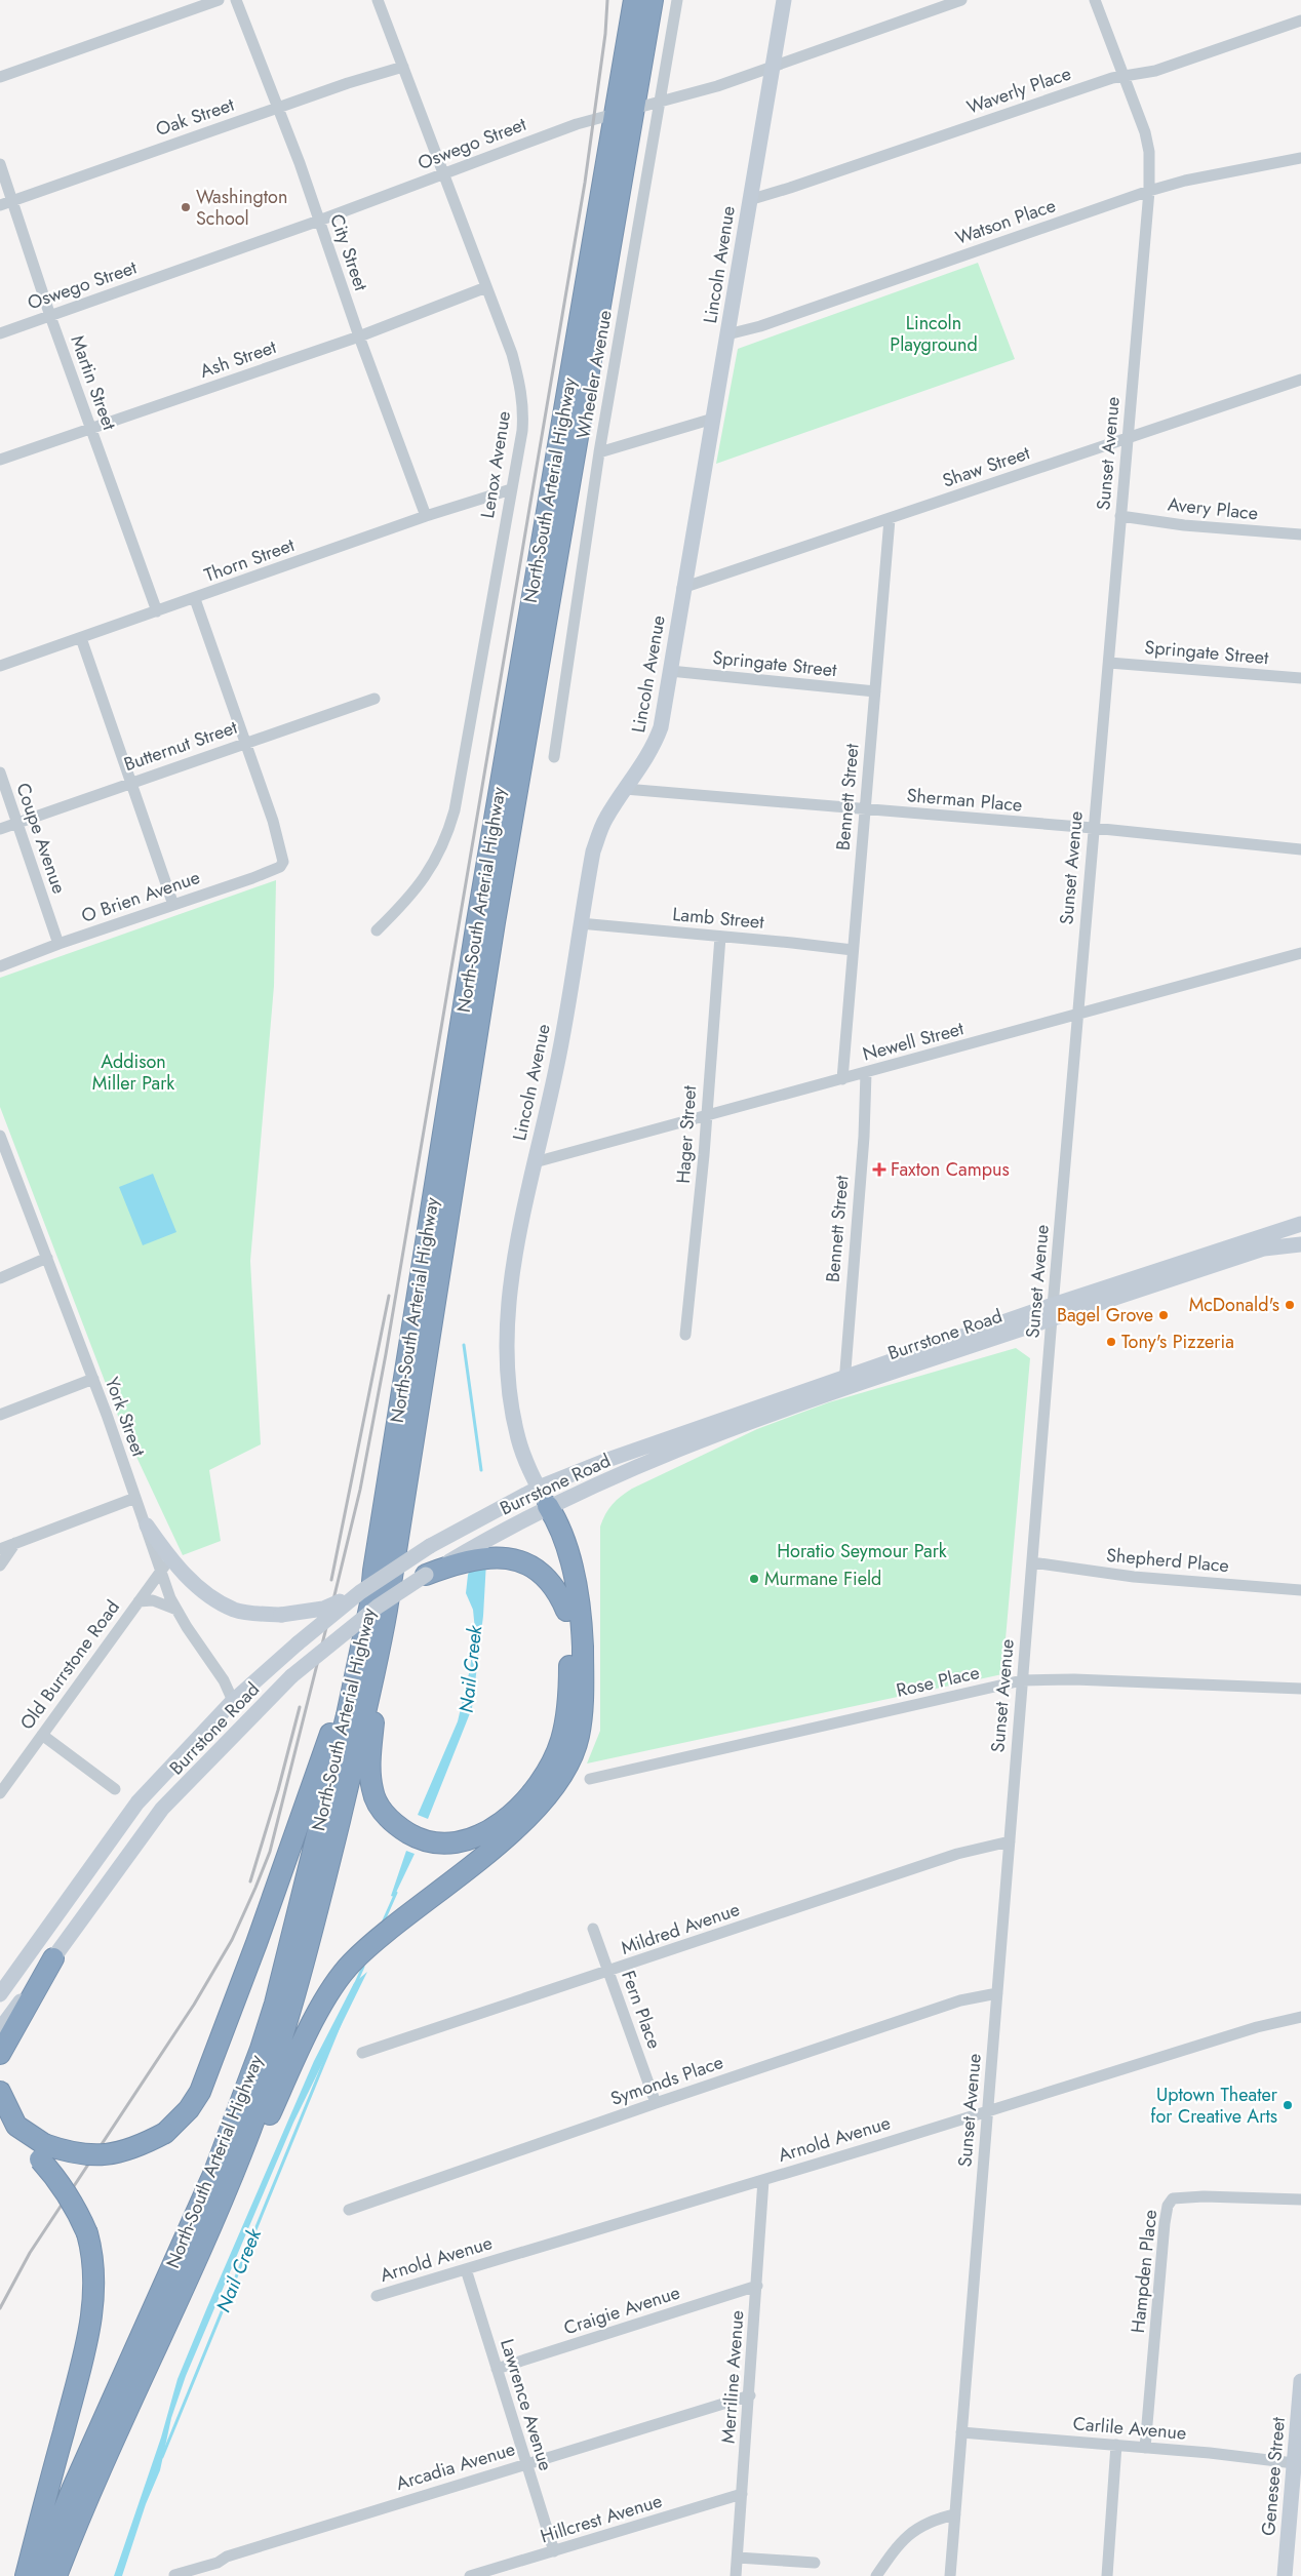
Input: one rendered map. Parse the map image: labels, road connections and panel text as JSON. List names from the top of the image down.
{
  "streets": {
    "highway": ["North-South Arterial Highway"],
    "street": [
      "Waverly Place",
      "Oak Street",
      "Oswego Street",
      "Watson Place",
      "City Street",
      "Lincoln Avenue",
      "Ash Street",
      "Wheeler Avenue",
      "Martin Street",
      "Sunset Avenue",
      "Lenox Avenue",
      "Shaw Street",
      "Avery Place",
      "Thorn Street",
      "Springate Street",
      "Butternut Street",
      "Bennett Street",
      "Sherman Place",
      "Coupe Avenue",
      "O Brien Avenue",
      "Lamb Street",
      "Newell Street",
      "Hager Street",
      "Burrstone Road",
      "York Street",
      "Shepherd Place",
      "Old Burrstone Road",
      "Rose Place",
      "Mildred Avenue",
      "Fern Place",
      "Symonds Place",
      "Arnold Avenue",
      "Hampden Place",
      "Craigie Avenue",
      "Merriline Avenue",
      "Lawrence Avenue",
      "Carlile Avenue",
      "Arcadia Avenue",
      "Genesee Street",
      "Hillcrest Avenue"
    ]
  },
  "crossings": [
    ["Waverly Place", "Lincoln Avenue"],
    ["Waverly Place", "Sunset Avenue"],
    ["Oak Street", "City Street"],
    ["Oak Street", "Martin Street"],
    ["Oak Street", "Lenox Avenue"],
    ["Oswego Street", "City Street"],
    ["Oswego Street", "Lincoln Avenue"],
    ["Oswego Street", "Wheeler Avenue"],
    ["Oswego Street", "Martin Street"],
    ["Oswego Street", "Lenox Avenue"],
    ["Oswego Street", "North-South Arterial Highway"],
    ["Watson Place", "Lincoln Avenue"],
    ["Watson Place", "Sunset Avenue"],
    ["City Street", "Ash Street"],
    ["City Street", "Thorn Street"],
    ["Lincoln Avenue", "Shaw Street"],
    ["Lincoln Avenue", "Springate Street"],
    ["Lincoln Avenue", "Sherman Place"],
    ["Lincoln Avenue", "Lamb Street"],
    ["Lincoln Avenue", "Newell Street"],
    ["Lincoln Avenue", "Burrstone Road"],
    ["Ash Street", "Martin Street"],
    ["Ash Street", "Lenox Avenue"],
    ["Martin Street", "Thorn Street"],
    ["Sunset Avenue", "Shaw Street"],
    ["Sunset Avenue", "Avery Place"],
    ["Sunset Avenue", "Springate Street"],
    ["Sunset Avenue", "Sherman Place"],
    ["Sunset Avenue", "Newell Street"],
    ["Sunset Avenue", "Burrstone Road"],
    ["Sunset Avenue", "Shepherd Place"],
    ["Sunset Avenue", "Rose Place"],
    ["Sunset Avenue", "Mildred Avenue"],
    ["Sunset Avenue", "Symonds Place"],
    ["Sunset Avenue", "Arnold Avenue"],
    ["Sunset Avenue", "Carlile Avenue"],
    ["Lenox Avenue", "Thorn Street"],
    ["Shaw Street", "Bennett Street"],
    ["Springate Street", "Bennett Street"],
    ["Butternut Street", "Coupe Avenue"],
    ["Butternut Street", "O Brien Avenue"],
    ["Bennett Street", "Sherman Place"],
    ["Bennett Street", "Lamb Street"],
    ["Bennett Street", "Newell Street"],
    ["Bennett Street", "Burrstone Road"],
    ["Coupe Avenue", "O Brien Avenue"],
    ["Lamb Street", "Hager Street"],
    ["Newell Street", "Hager Street"],
    ["Mildred Avenue", "Fern Place"],
    ["Fern Place", "Symonds Place"],
    ["Arnold Avenue", "Merriline Avenue"],
    ["Arnold Avenue", "Lawrence Avenue"],
    ["Hampden Place", "Carlile Avenue"],
    ["Craigie Avenue", "Merriline Avenue"],
    ["Craigie Avenue", "Lawrence Avenue"],
    ["Merriline Avenue", "Arcadia Avenue"],
    ["Merriline Avenue", "Hillcrest Avenue"],
    ["Lawrence Avenue", "Arcadia Avenue"],
    ["Lawrence Avenue", "Hillcrest Avenue"],
    ["Carlile Avenue", "Genesee Street"]
  ],
  "water": ["Nail Creek"],
  "parks": ["Lincoln Playground", "Addison Miller Park", "Horatio Seymour Park"],
  "places": {
    "other": [
      "Washington School",
      "McDonald's",
      "Bagel Grove",
      "Tony's Pizzeria",
      "Murmane Field",
      "Uptown Theater for Creative Arts"
    ],
    "health": ["Faxton Campus"]
  }
}
